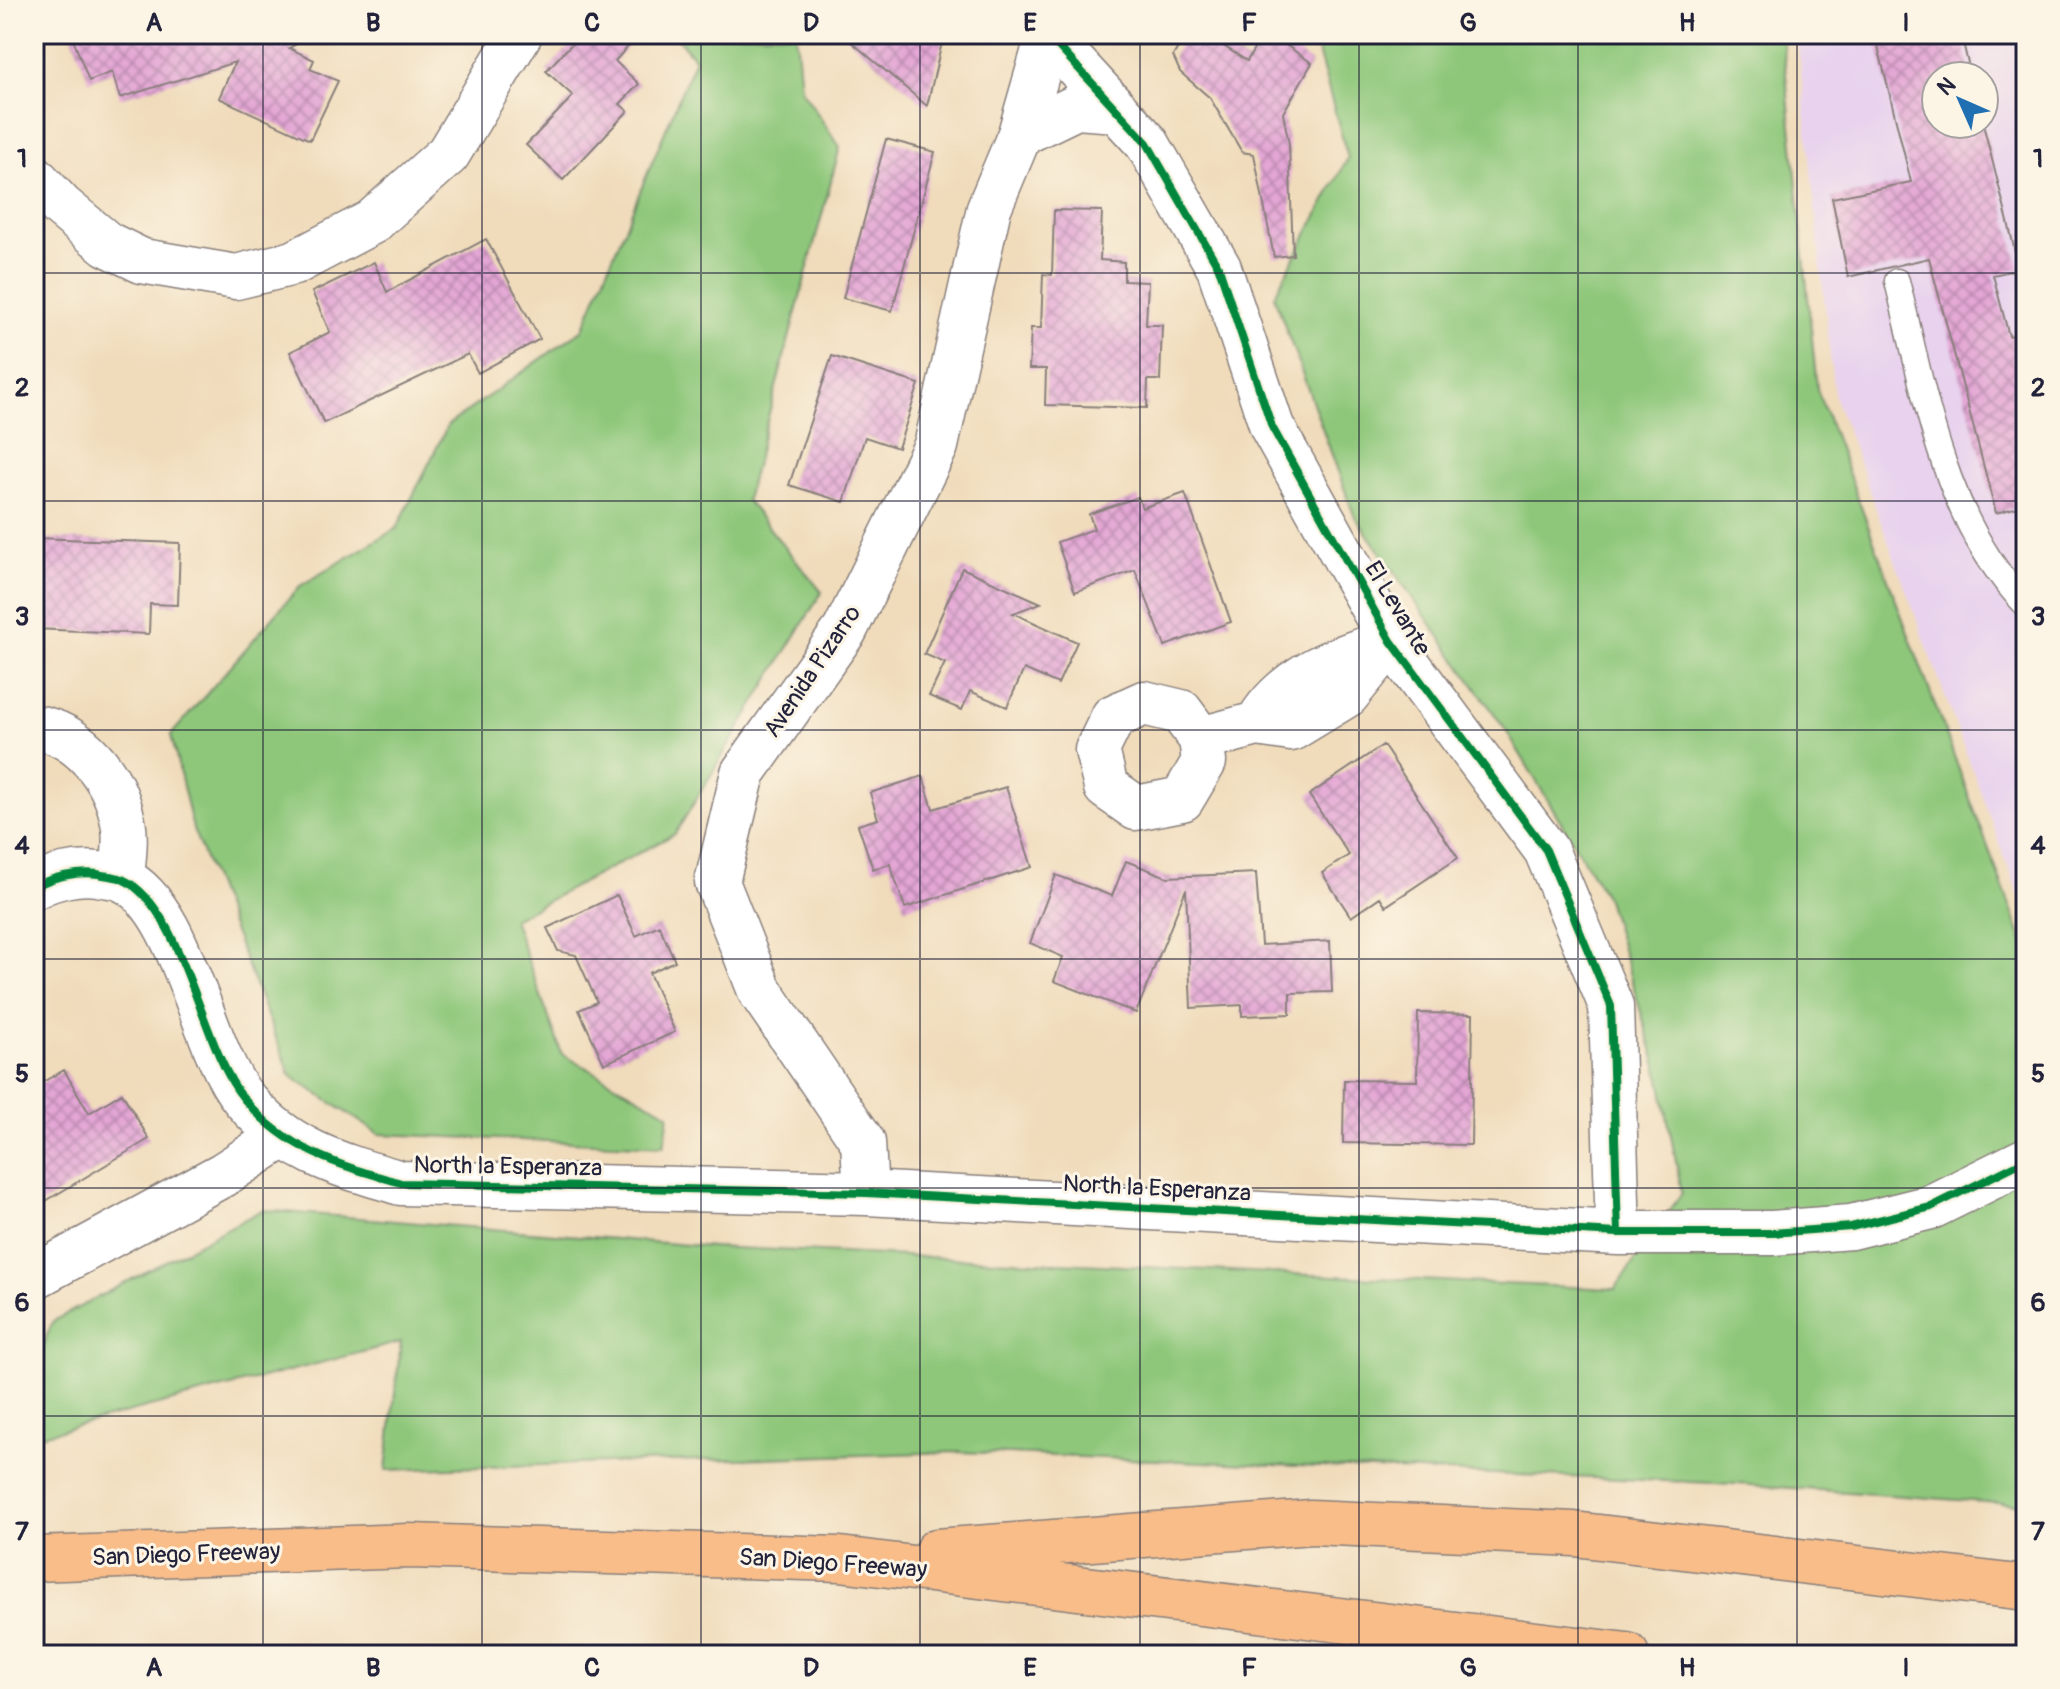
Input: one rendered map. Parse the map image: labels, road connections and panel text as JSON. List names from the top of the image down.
{
  "streets": {
    "highway": ["San Diego Freeway"],
    "street": ["El Levante", "Avenida Pizarro", "North la Esperanza"]
  },
  "crossings": [
    ["El Levante", "Avenida Pizarro"],
    ["El Levante", "North la Esperanza"],
    ["Avenida Pizarro", "North la Esperanza"]
  ],
  "north": "top left",
  "grid": {
    "columns": [
      "A",
      "B",
      "C",
      "D",
      "E",
      "F",
      "G",
      "H",
      "I"
    ],
    "rows": [
      "1",
      "2",
      "3",
      "4",
      "5",
      "6",
      "7"
    ]
  }
}
